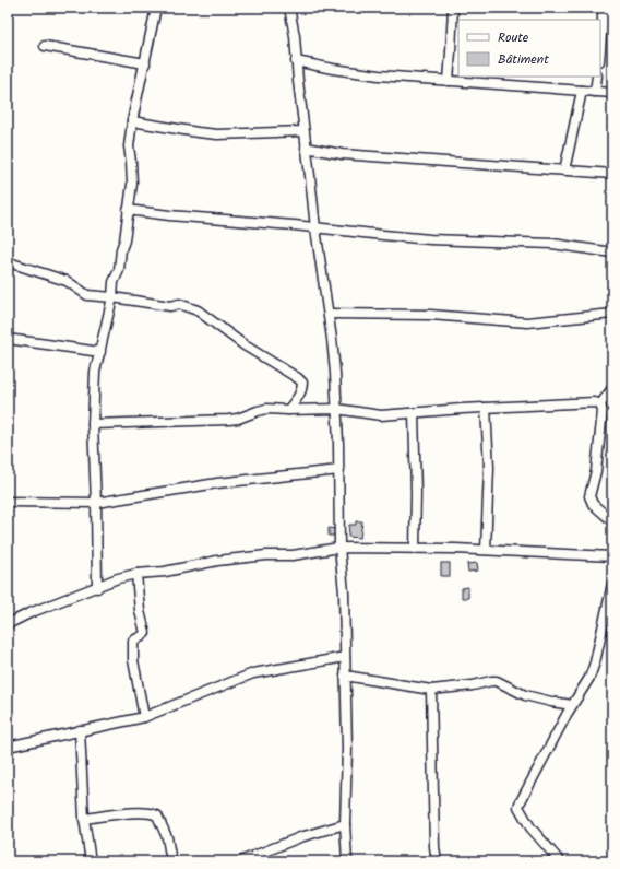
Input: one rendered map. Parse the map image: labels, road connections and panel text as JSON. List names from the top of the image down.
{
  "legend": ["Route", "Bâtiment"]
}
